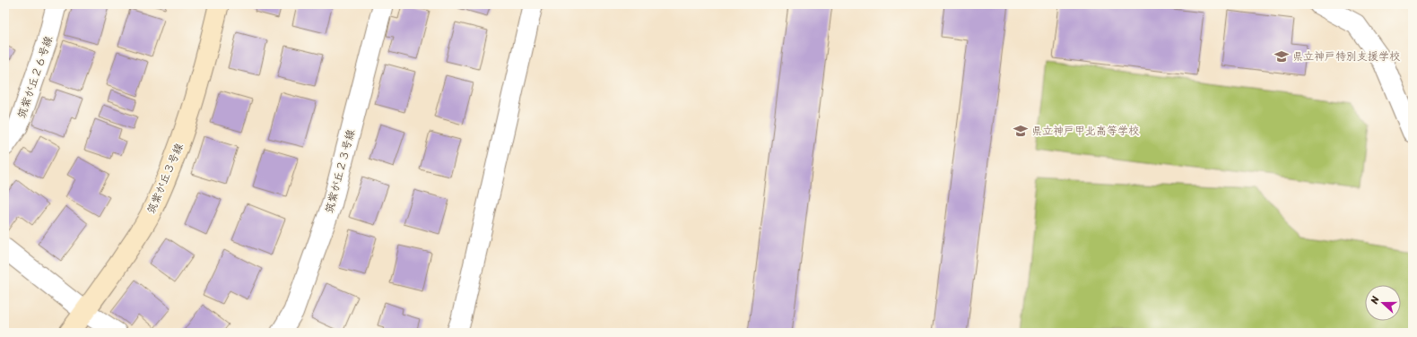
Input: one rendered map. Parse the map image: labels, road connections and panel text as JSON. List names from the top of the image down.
{
  "streets": {
    "street": ["筑紫が丘２６号線", "筑紫が丘２３号線", "筑紫が丘３号線"]
  },
  "places": {
    "school or university": ["県立神戸特別支援学校", "県立神戸甲北高等学校"]
  },
  "north": "left"
}
